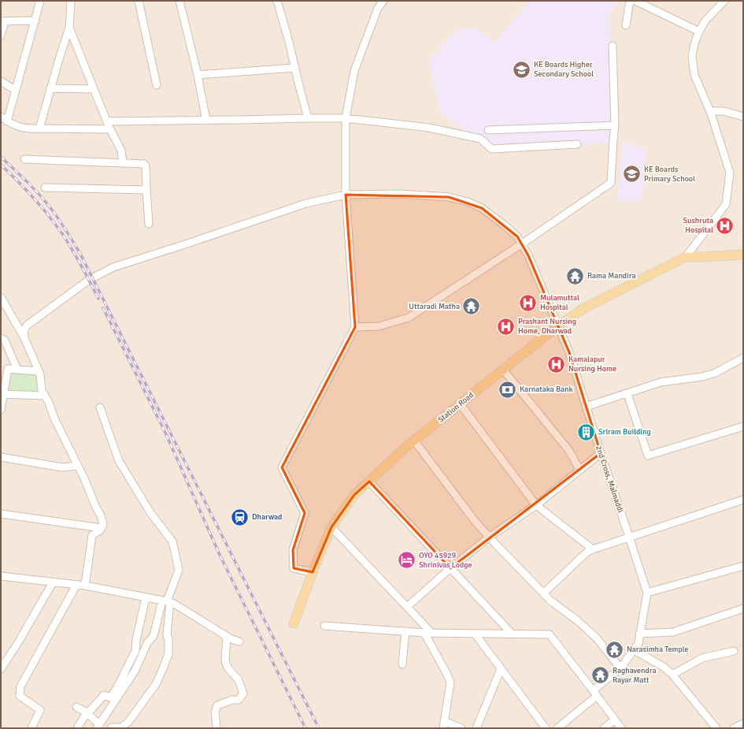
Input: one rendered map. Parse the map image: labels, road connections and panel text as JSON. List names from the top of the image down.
{
  "streets": {
    "main road": ["Station Road"],
    "street": ["2nd Cross, Malmaddi"]
  },
  "crossings": [
    ["Station Road", "2nd Cross, Malmaddi"]
  ],
  "places": {
    "school or university": ["KE Boards Higher Secondary School", "KE Boards Primary School"],
    "hospital": [
      "Sushruta Hospital",
      "Mulamuttal Hospital",
      "Prashant Nursing Home, Dharwad",
      "Kamalapur Nursing Home"
    ],
    "temple": [
      "Rama Mandira",
      "Uttaradi Matha",
      "Narasimha Temple",
      "Raghavendra Rayar Matt"
    ],
    "bank": ["Karnataka Bank"],
    "building": ["Sriram Building"],
    "station": ["Dharwad"],
    "hotel": ["OYO 45929 Shrinivas Lodge"]
  }
}
